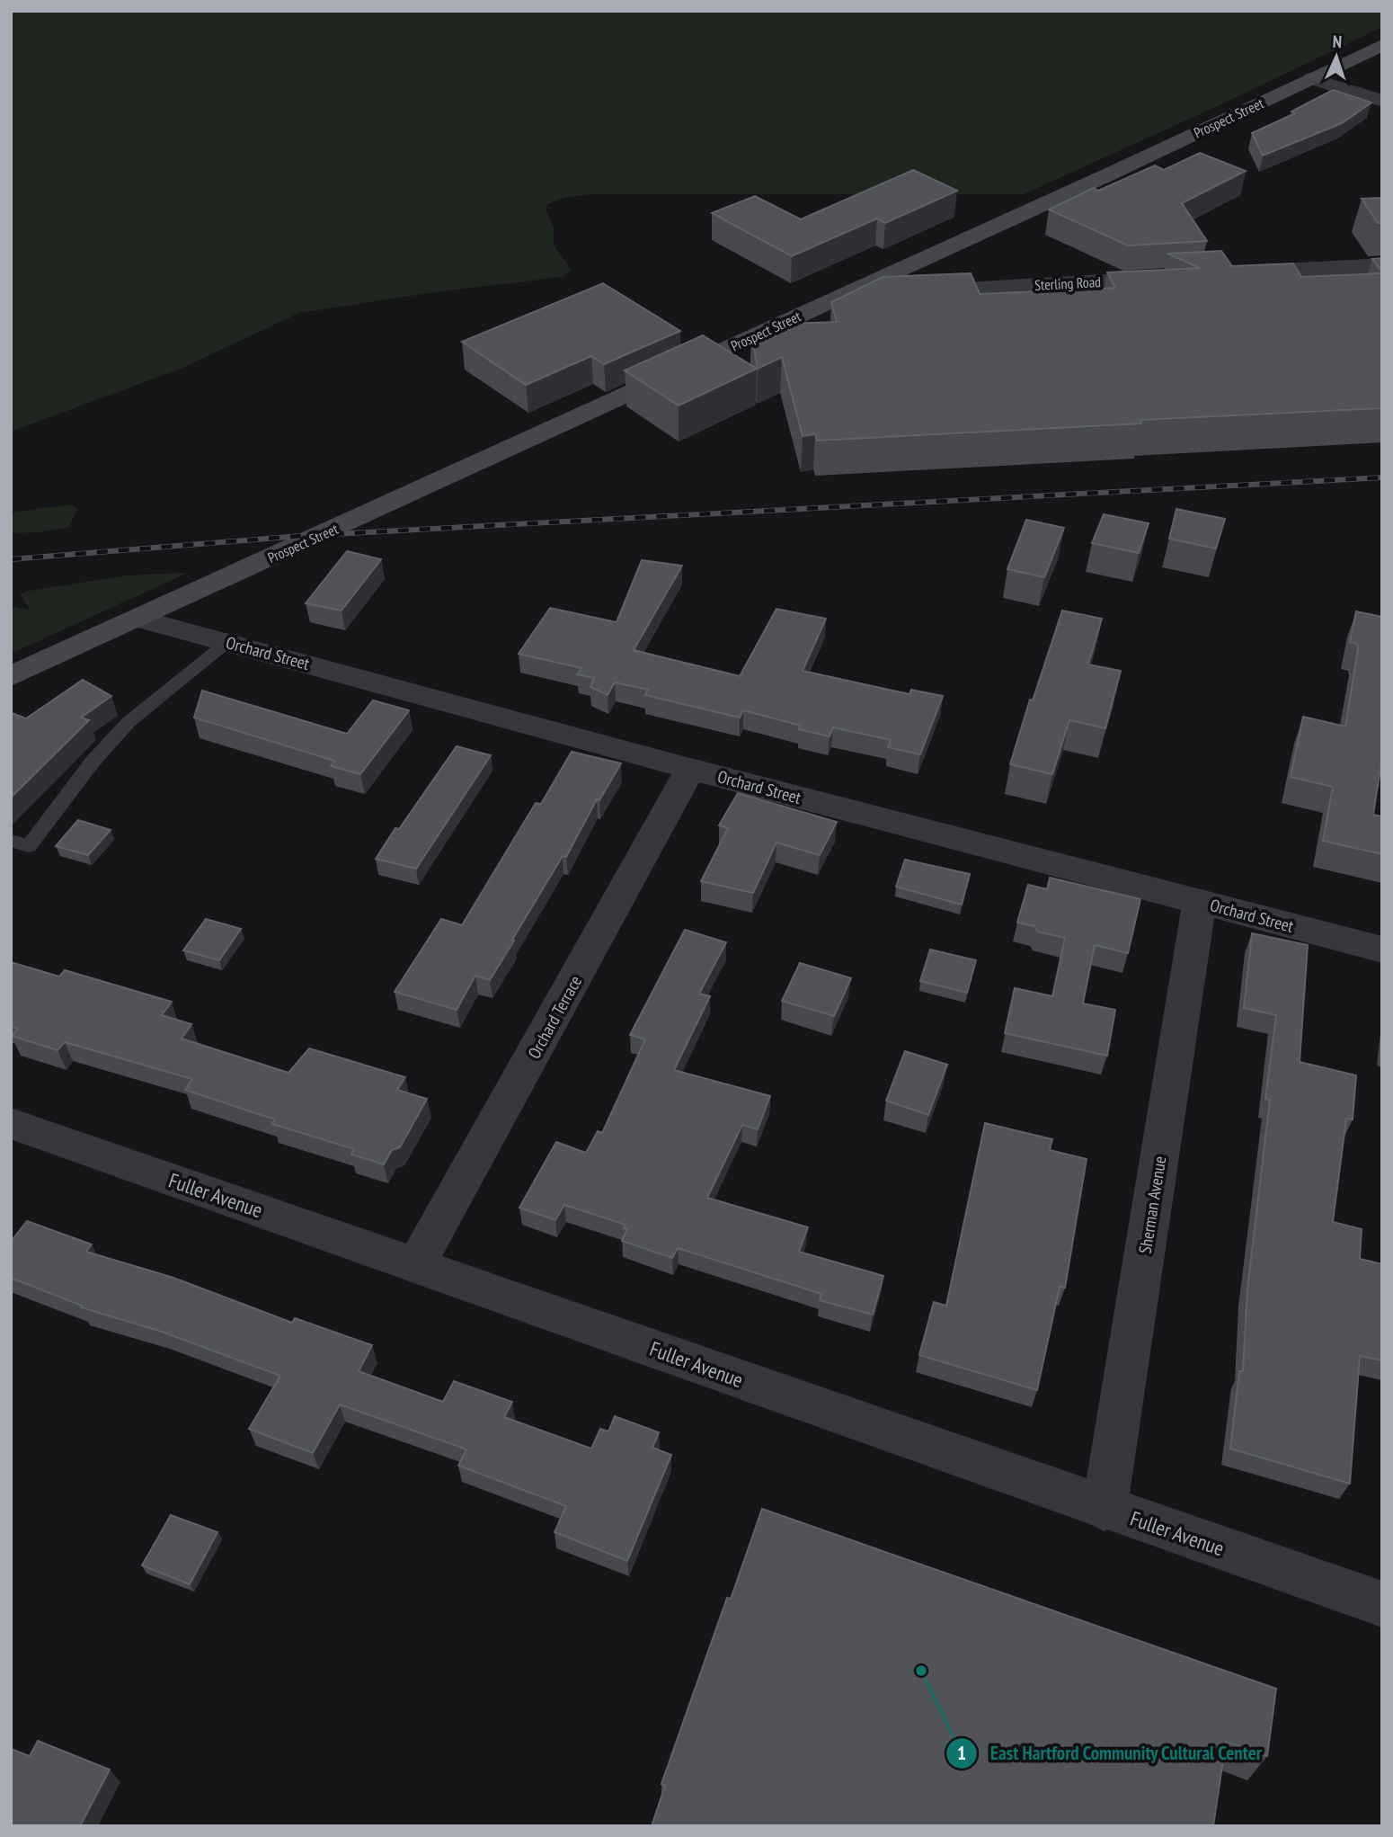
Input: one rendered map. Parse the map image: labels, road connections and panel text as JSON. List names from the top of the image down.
{
  "streets": {
    "main road": ["Prospect Street"],
    "street": [
      "Sterling Road",
      "Orchard Street",
      "Orchard Terrace",
      "Fuller Avenue",
      "Sherman Avenue"
    ]
  },
  "crossings": [
    ["Prospect Street", "Sterling Road"],
    ["Prospect Street", "Orchard Street"],
    ["Orchard Street", "Orchard Terrace"],
    ["Orchard Street", "Sherman Avenue"],
    ["Orchard Terrace", "Fuller Avenue"],
    ["Fuller Avenue", "Sherman Avenue"]
  ],
  "places": ["East Hartford Community Cultural Center"],
  "north": "top"
}
